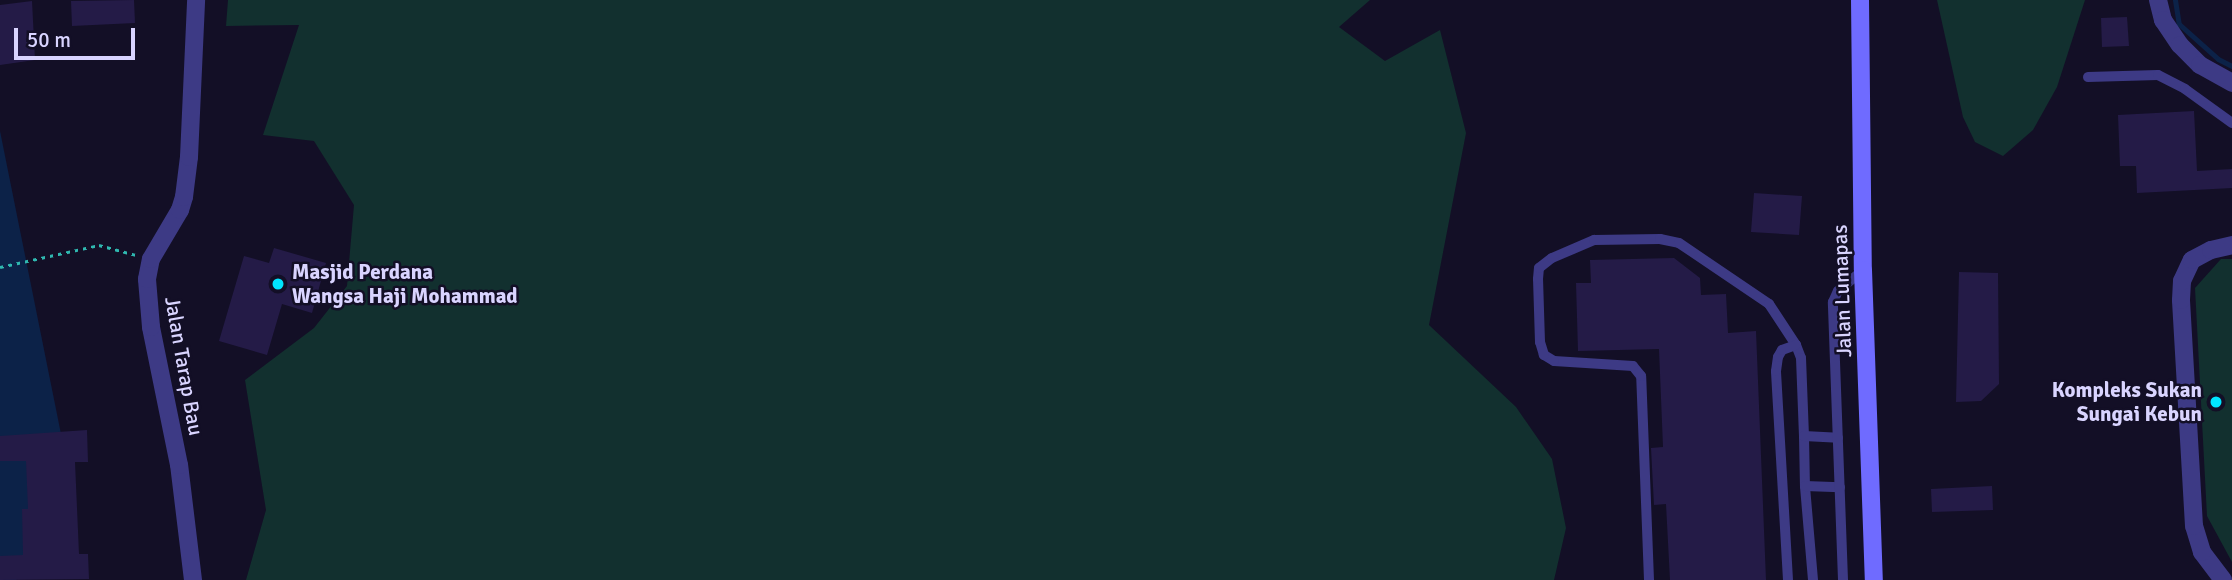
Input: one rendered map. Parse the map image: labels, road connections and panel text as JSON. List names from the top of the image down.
{
  "streets": {
    "main road": ["Jalan Lumapas"],
    "street": ["Jalan Tarap Bau"]
  },
  "places": ["Masjid Perdana Wangsa Haji Mohammad", "Kompleks Sukan Sungai Kebun"],
  "scale_bar": "50 m"
}
